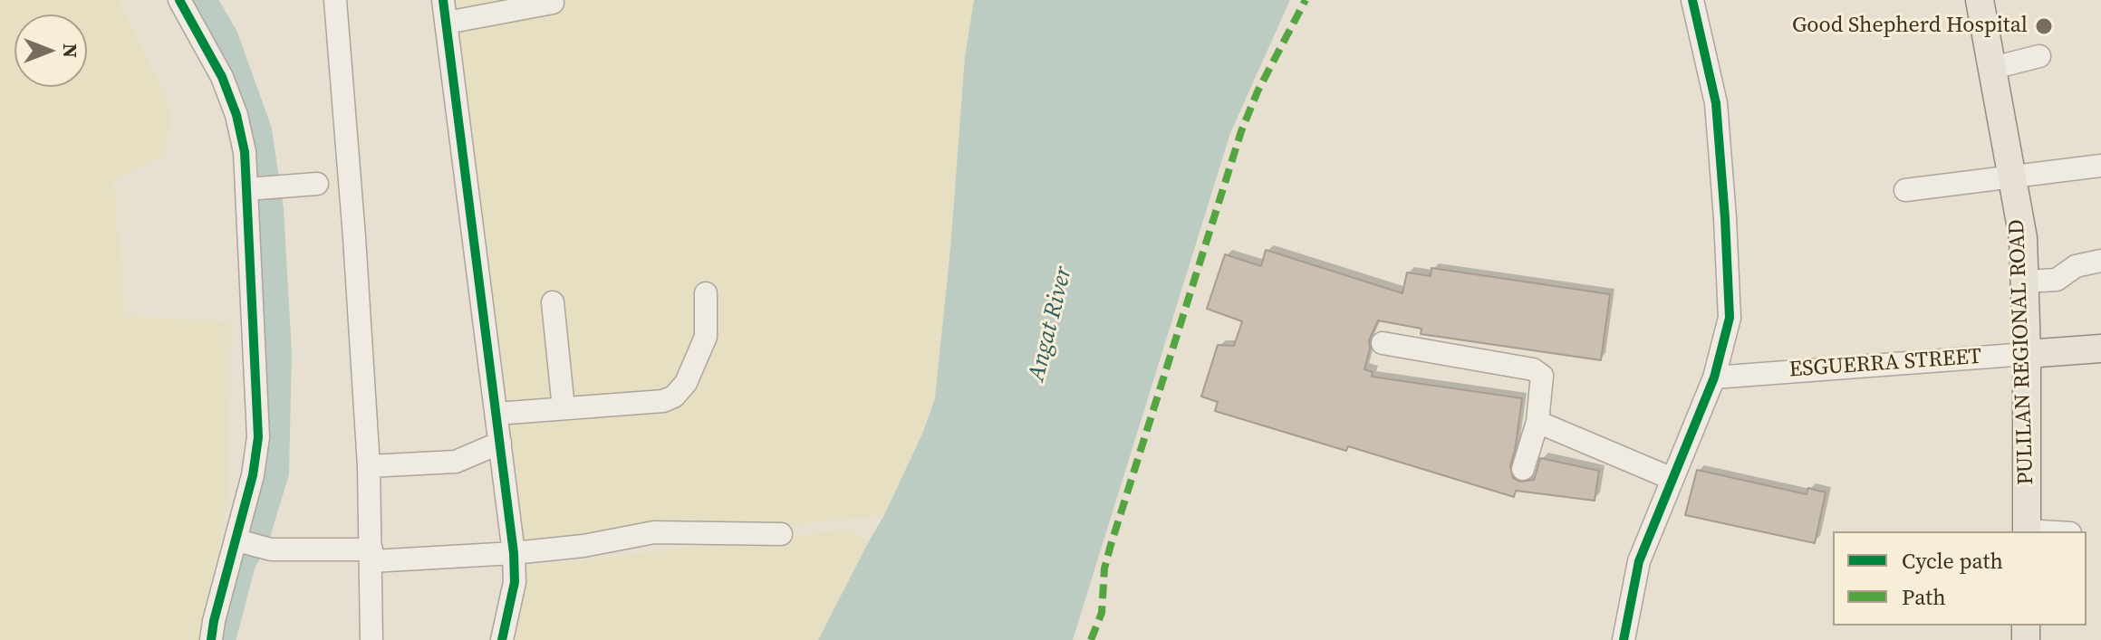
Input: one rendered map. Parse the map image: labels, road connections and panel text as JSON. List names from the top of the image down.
{
  "streets": {
    "main road": ["PULILAN REGIONAL ROAD", "ESGUERRA STREET"]
  },
  "crossings": [
    ["PULILAN REGIONAL ROAD", "ESGUERRA STREET"]
  ],
  "water": ["Angat River"],
  "places": ["Good Shepherd Hospital"],
  "legend": ["Cycle path", "Path"],
  "north": "right"
}
